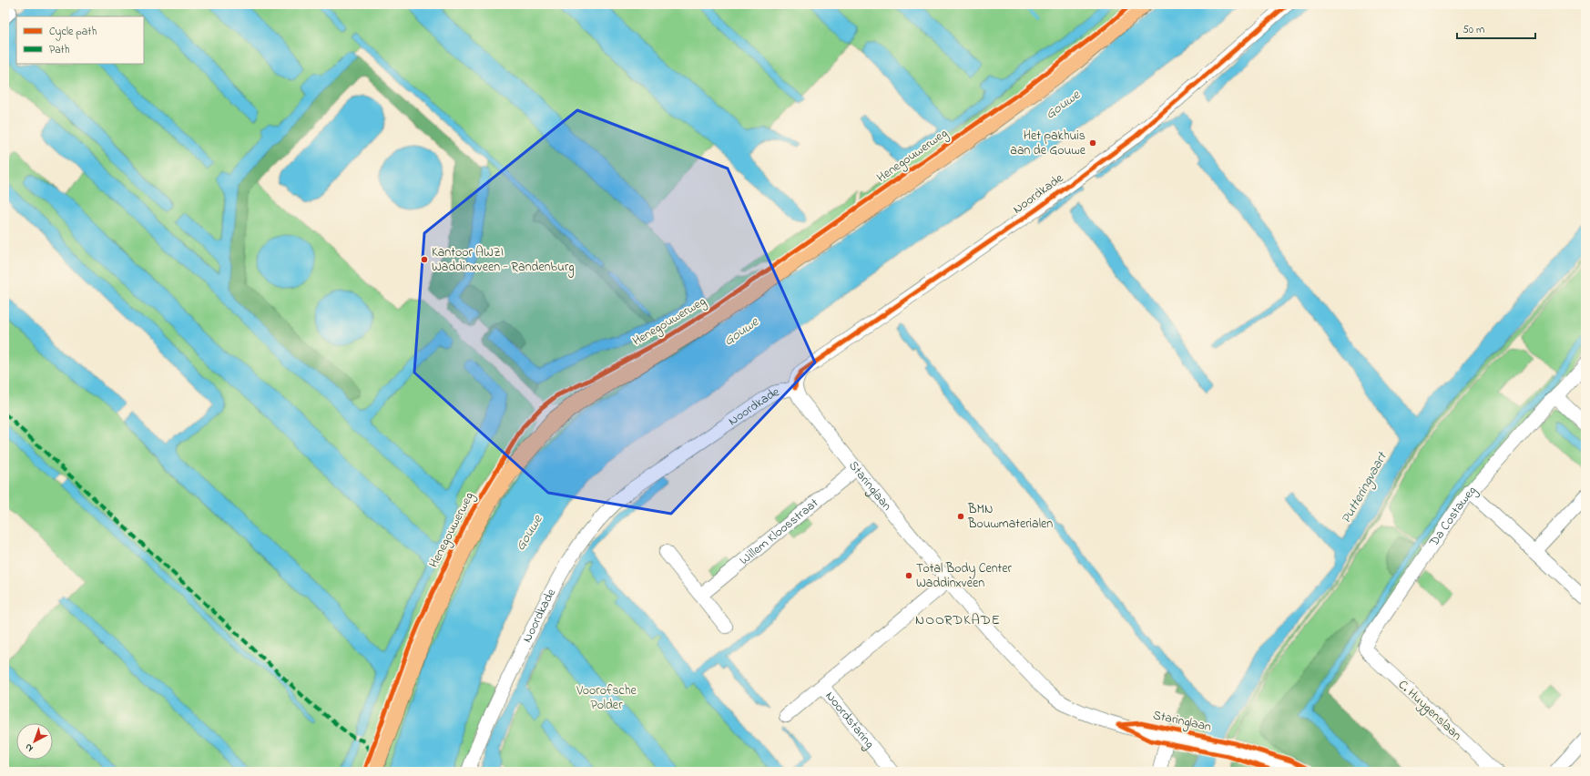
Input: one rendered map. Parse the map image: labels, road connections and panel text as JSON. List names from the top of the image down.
{
  "streets": {
    "main road": ["Henegouwerweg"],
    "street": [
      "Noordkade",
      "Staringlaan",
      "Da Costaweg",
      "Willem Kloosstraat",
      "C. Huygenslaan",
      "Noordstaring"
    ]
  },
  "crossings": [
    ["Noordkade", "Staringlaan"],
    ["Staringlaan", "Willem Kloosstraat"],
    ["Da Costaweg", "C. Huygenslaan"]
  ],
  "districts": ["NOORDKADE"],
  "water": ["Gouwe", "Putteringvaart"],
  "parks": ["Voorofsche Polder"],
  "places": [
    "Het pakhuis aan de Gouwe",
    "Kantoor AWZI Waddinxveen - Randenburg",
    "BMN Bouwmaterialen",
    "Total Body Center Waddinxveen"
  ],
  "legend": ["Cycle path", "Path"],
  "scale_bar": "50 m",
  "north": "bottom left"
}
